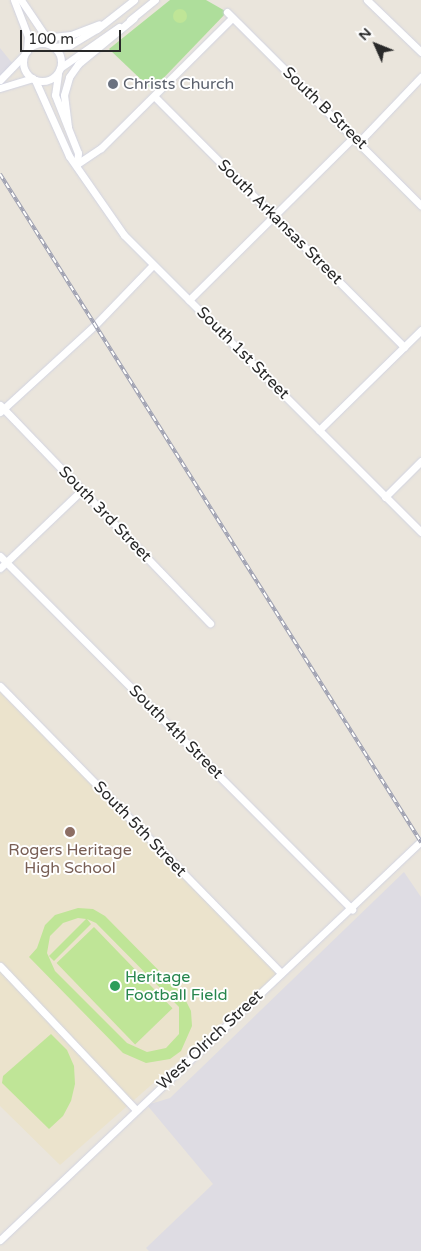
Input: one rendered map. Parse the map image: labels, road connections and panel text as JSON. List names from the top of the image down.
{
  "streets": {
    "street": [
      "South B Street",
      "South Arkansas Street",
      "South 1st Street",
      "South 3rd Street",
      "South 4th Street",
      "South 5th Street",
      "West Olrich Street"
    ]
  },
  "crossings": [
    ["South B Street", "South Arkansas Street"],
    ["South 4th Street", "West Olrich Street"],
    ["South 5th Street", "West Olrich Street"]
  ],
  "places": ["Christs Church", "Rogers Heritage High School", "Heritage Football Field"],
  "scale_bar": "100 m",
  "north": "top left"
}
